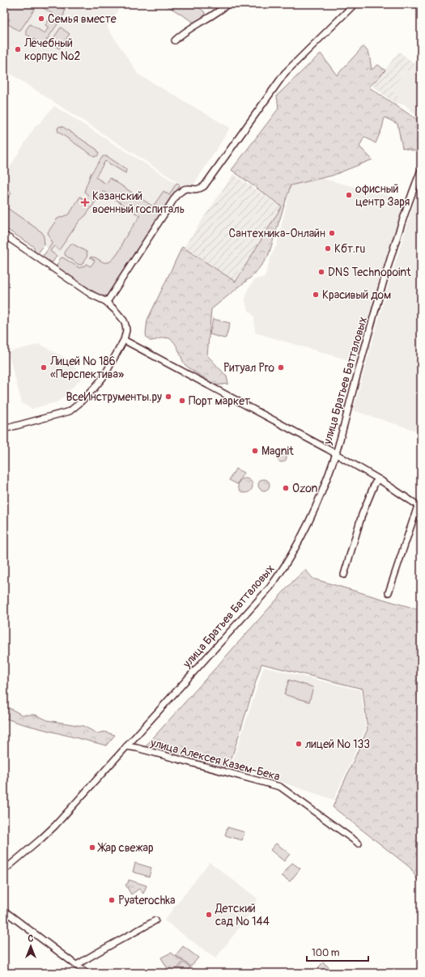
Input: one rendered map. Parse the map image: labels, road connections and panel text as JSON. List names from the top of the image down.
{
  "streets": {
    "street": ["улица Братьев Батталовых", "улица Алексея Казем-Бека"]
  },
  "crossings": [
    ["улица Братьев Батталовых", "улица Алексея Казем-Бека"]
  ],
  "places": {
    "other": [
      "Семья вместе",
      "Лечебный корпус №2",
      "офисный центр Заря",
      "Сантехника-Онлайн",
      "Кбт.ru",
      "DNS Technopoint",
      "Красивый дом",
      "Лицей № 186 «Перспектива»",
      "Ритуал Pro",
      "ВсеИнструменты.ру",
      "Порт маркет",
      "Magnit",
      "Ozon",
      "лицей № 133",
      "Жар свежар",
      "Pyaterochka",
      "Детский сад № 144"
    ],
    "health": ["Казанский военный госпиталь"]
  },
  "scale_bar": "100 m",
  "north": "top"
}
